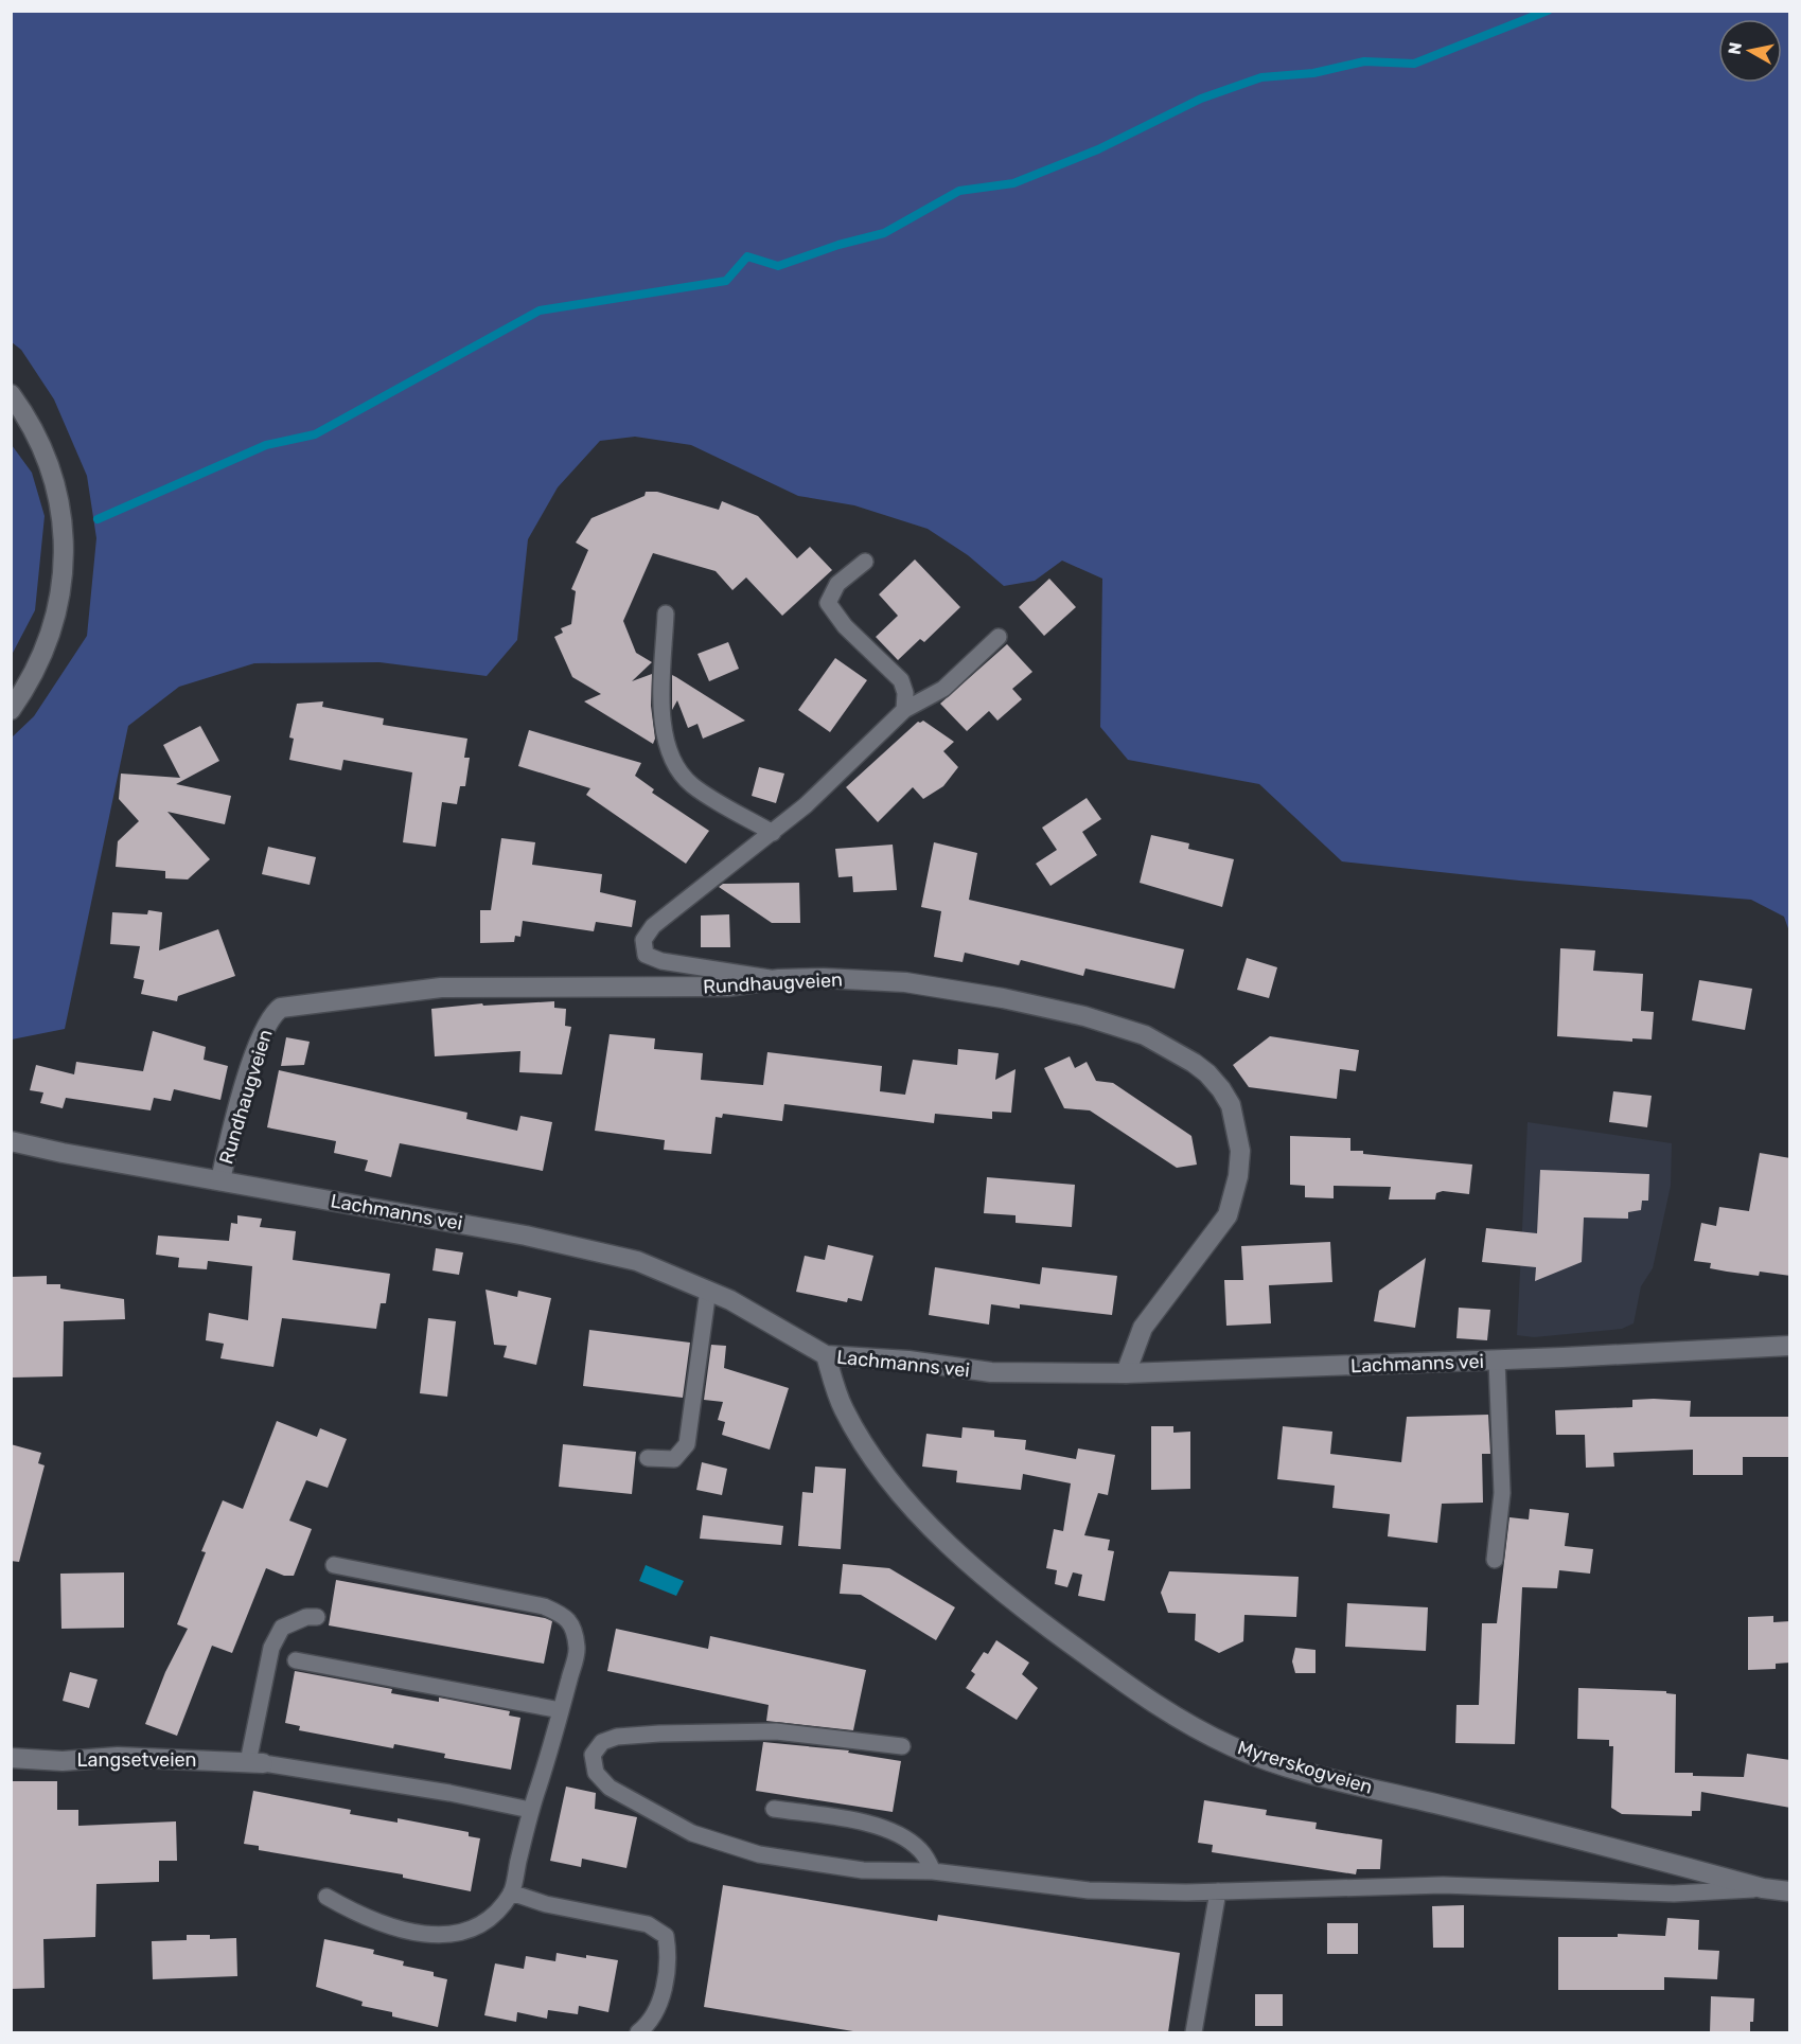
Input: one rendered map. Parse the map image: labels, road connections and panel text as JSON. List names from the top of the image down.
{
  "streets": {
    "street": [
      "Rundhaugveien",
      "Lachmanns vei",
      "Langsetveien",
      "Myrerskogveien"
    ]
  },
  "crossings": [
    ["Rundhaugveien", "Lachmanns vei"],
    ["Lachmanns vei", "Myrerskogveien"]
  ],
  "north": "left"
}
